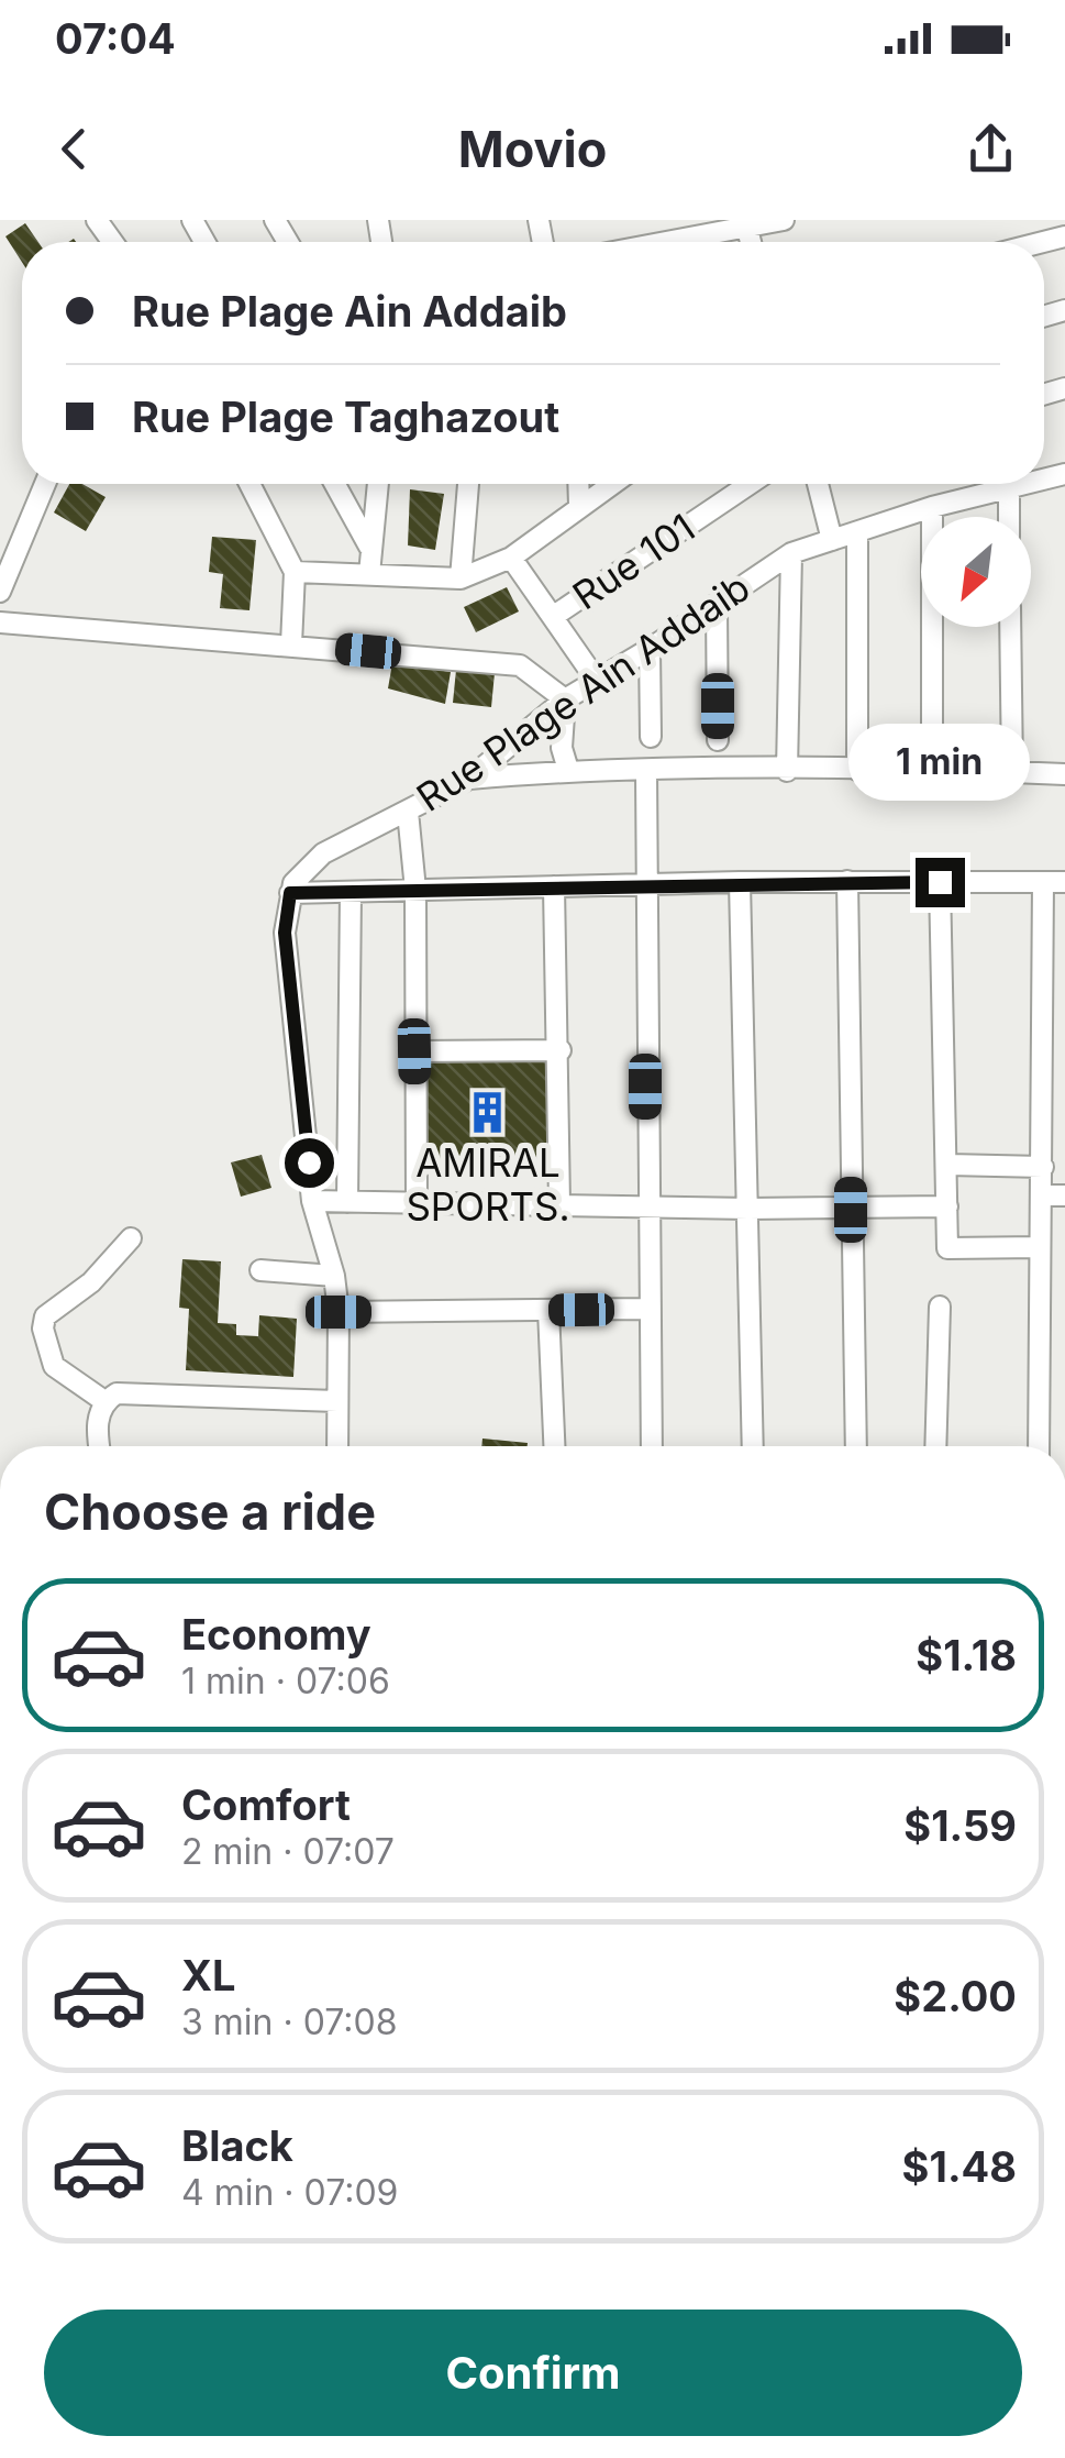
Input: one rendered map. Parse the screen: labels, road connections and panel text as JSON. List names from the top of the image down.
{
  "streets": {
    "street": ["Rue 101", "Rue Plage Ain Addaib"]
  },
  "places": {
    "building": ["AMIRAL SPORTS."]
  },
  "north": "bottom left",
  "page": {
    "status": "07:04",
    "header": "Movio",
    "banner": ["Rue Plage Ain Addaib", "Rue Plage Taghazout"],
    "bubble": "1 min",
    "heading": "Choose a ride",
    "list": [
      {
        "name": "Economy",
        "note": "1 min · 07:06",
        "value": "$1.18"
      },
      {
        "name": "Comfort",
        "note": "2 min · 07:07",
        "value": "$1.59"
      },
      {
        "name": "XL",
        "note": "3 min · 07:08",
        "value": "$2.00"
      },
      {
        "name": "Black",
        "note": "4 min · 07:09",
        "value": "$1.48"
      }
    ],
    "buttons": "Confirm"
  }
}
